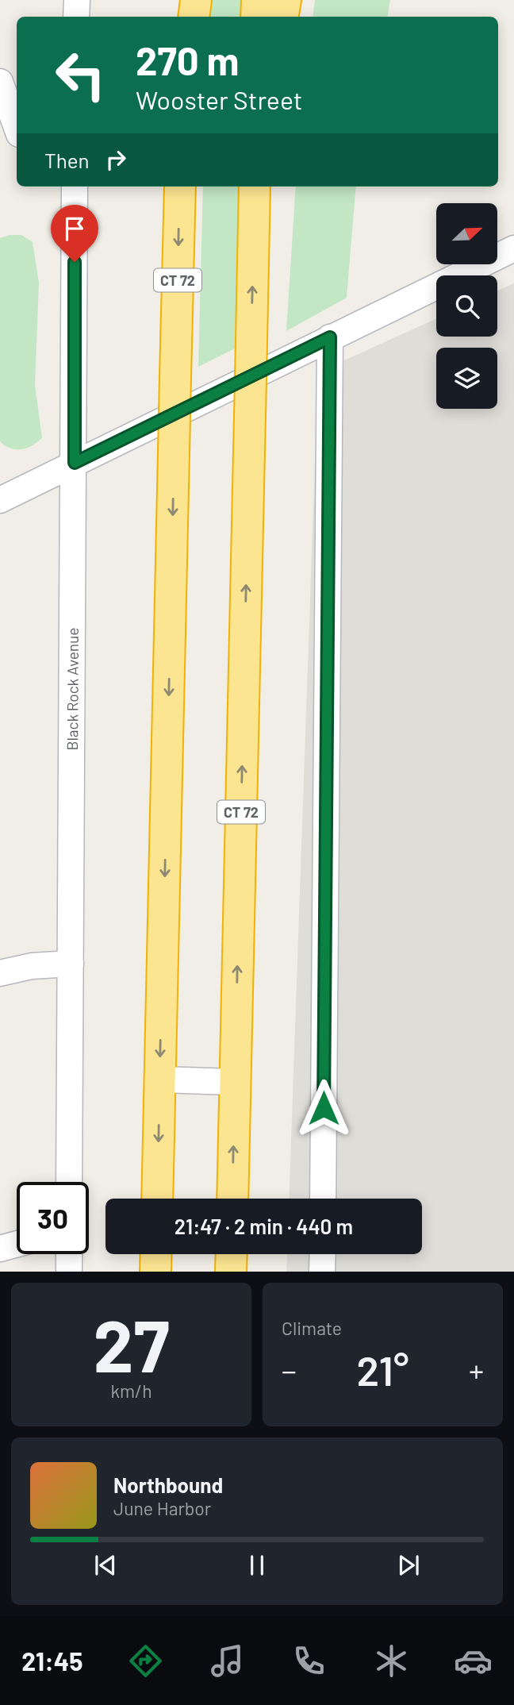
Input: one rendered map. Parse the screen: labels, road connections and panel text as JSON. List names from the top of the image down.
{
  "streets": {
    "highway": ["CT 72"],
    "street": ["Black Rock Avenue"]
  },
  "north": "top right",
  "page": {
    "turn": ["270 m", "Wooster Street"],
    "then": "Then",
    "limit": "30",
    "trip": "21:47 · 2 min · 440 m",
    "tile": [
      ["27", "km/h"],
      "Climate"
    ],
    "heat": ["−", "21°", "+"],
    "song": ["Northbound", "June Harbor"],
    "tabs": "21:45"
  }
}
